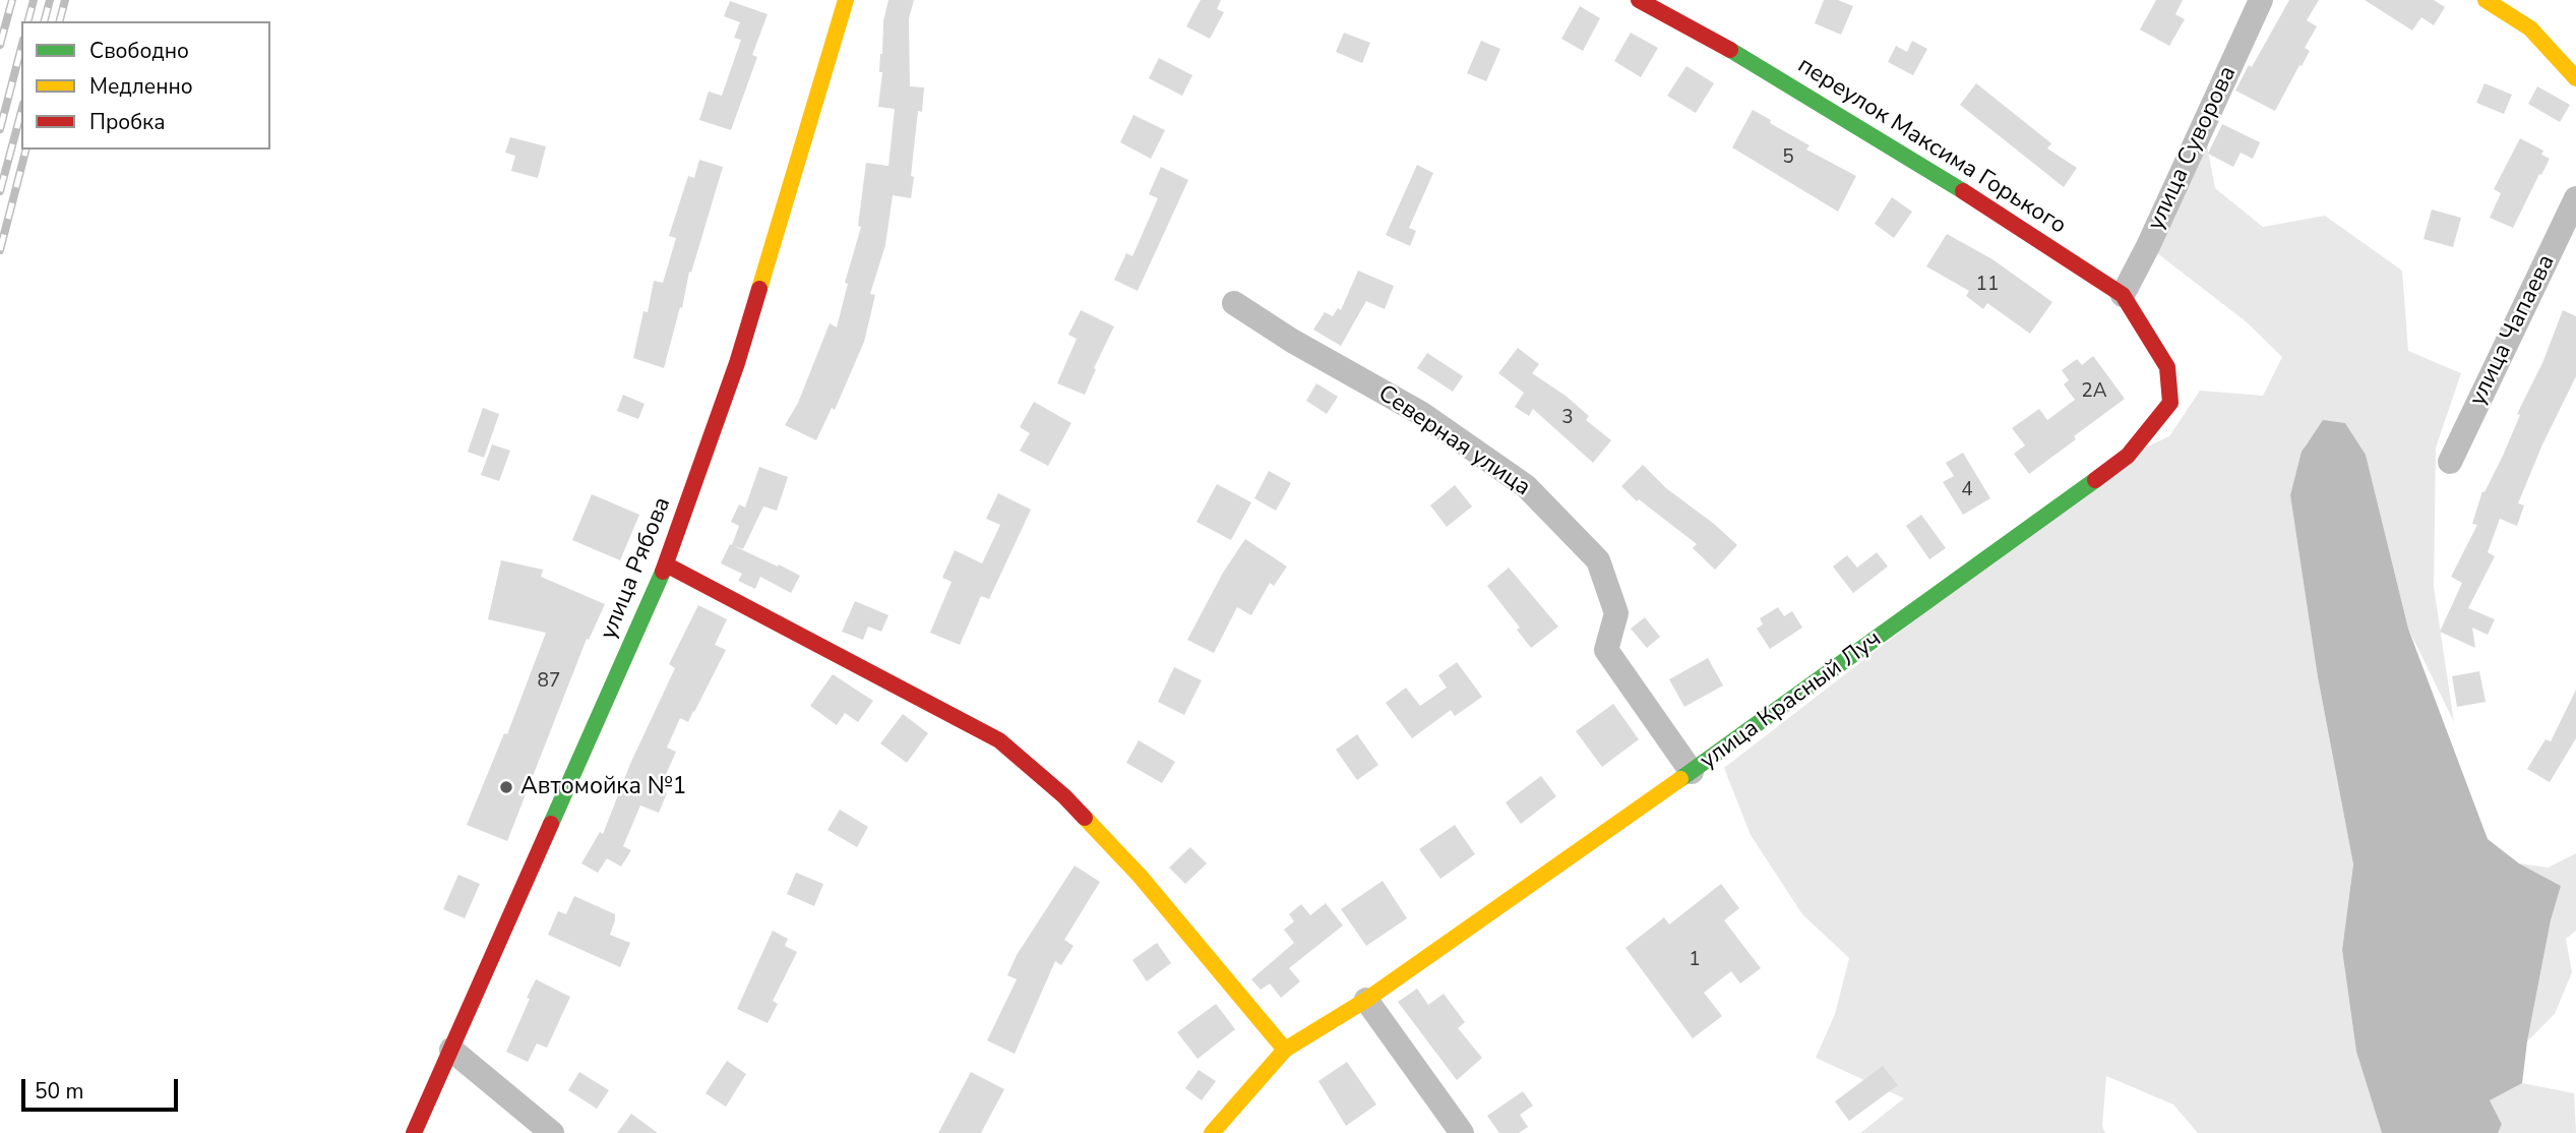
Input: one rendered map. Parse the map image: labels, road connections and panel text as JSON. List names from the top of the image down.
{
  "streets": {
    "street": [
      "переулок Максима Горького",
      "улица Суворова",
      "улица Чапаева",
      "Северная улица",
      "улица Рябова",
      "улица Красный Луч"
    ]
  },
  "crossings": [
    ["переулок Максима Горького", "улица Суворова"],
    ["переулок Максима Горького", "улица Красный Луч"],
    ["Северная улица", "улица Красный Луч"]
  ],
  "places": ["Автомойка №1"],
  "house_numbers": [
    "5",
    "11",
    "2А",
    "3",
    "4",
    "87",
    "1"
  ],
  "legend": ["Свободно", "Медленно", "Пробка"],
  "scale_bar": "50 m"
}
